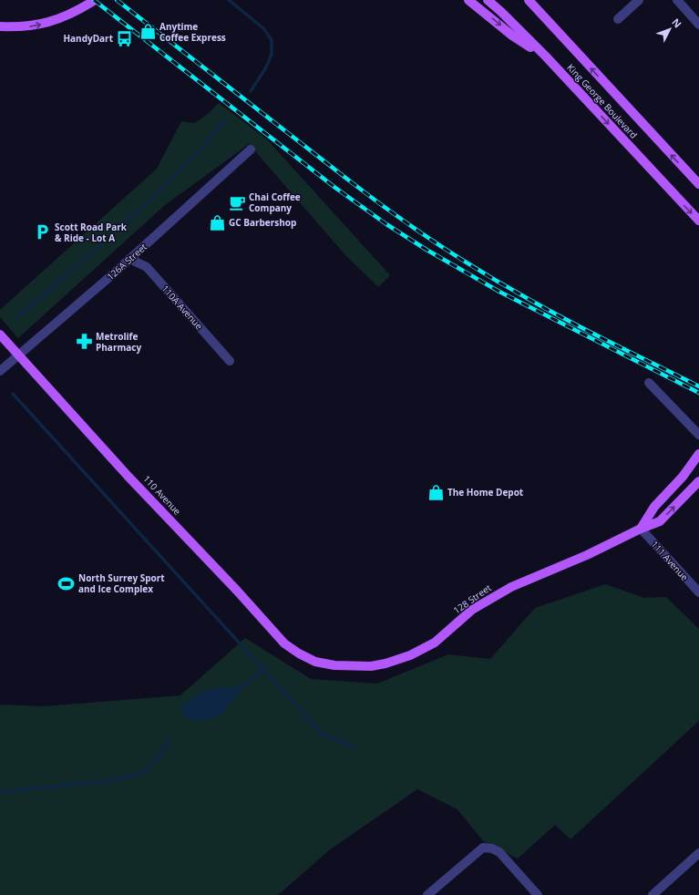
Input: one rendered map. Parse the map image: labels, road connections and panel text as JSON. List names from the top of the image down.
{
  "streets": {
    "main road": ["King George Boulevard", "110 Avenue", "128 Street"],
    "street": ["126A Street", "110A Avenue", "111 Avenue"]
  },
  "crossings": [
    ["126A Street", "110A Avenue"],
    ["126A Street", "110 Avenue"],
    ["110 Avenue", "128 Street"],
    ["111 Avenue", "128 Street"]
  ],
  "places": {
    "shop": ["Anytime Coffee Express", "GC Barbershop", "The Home Depot"],
    "bus stop": ["HandyDart"],
    "cafe": ["Chai Coffee Company"],
    "parking": ["Scott Road Park & Ride - Lot A"],
    "pharmacy": ["Metrolife Pharmacy"],
    "sports": ["North Surrey Sport and Ice Complex"]
  },
  "north": "top right"
}
